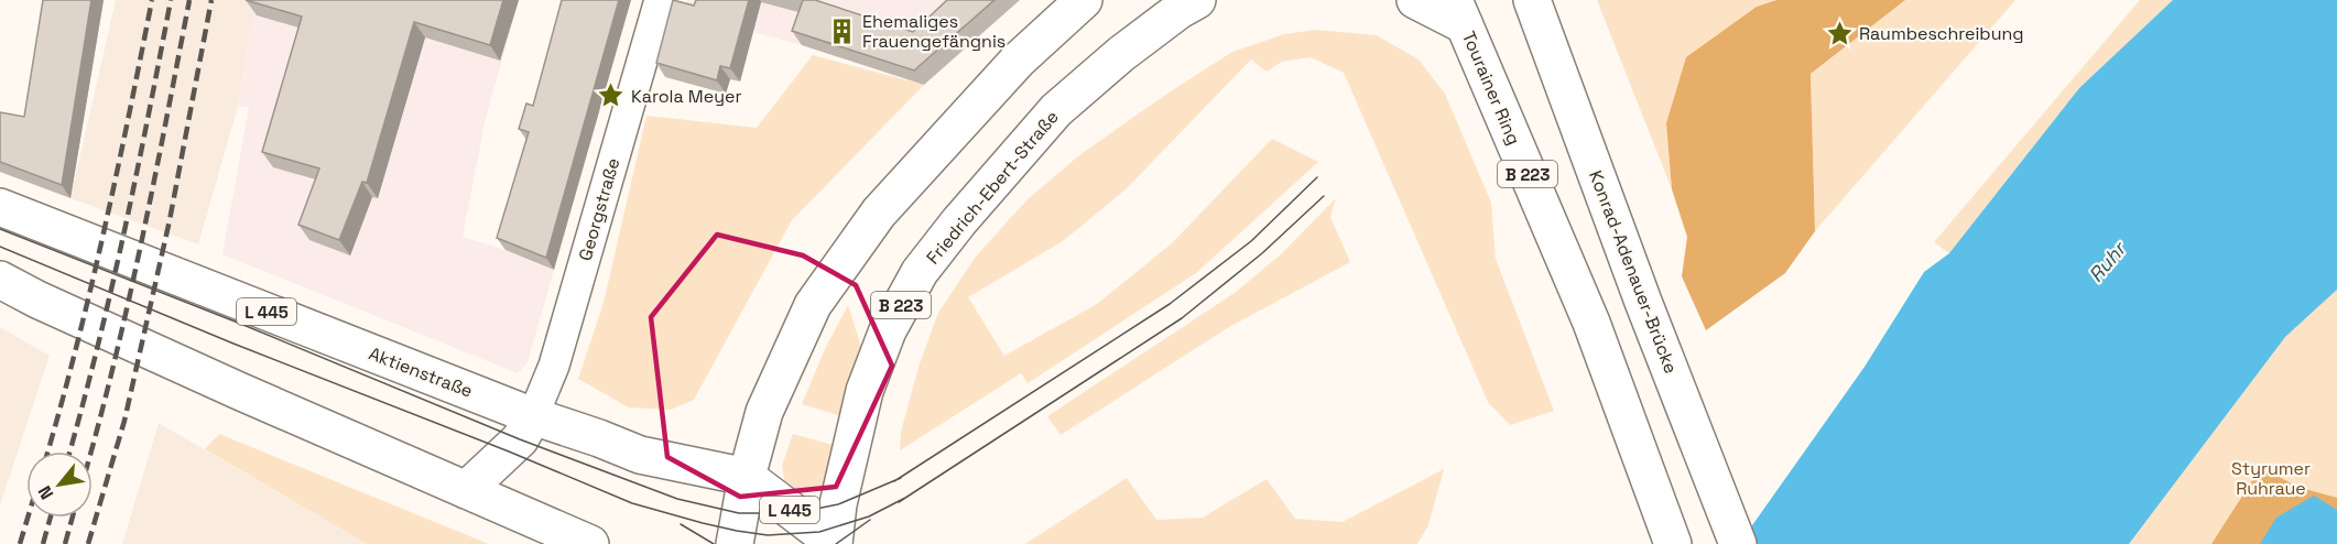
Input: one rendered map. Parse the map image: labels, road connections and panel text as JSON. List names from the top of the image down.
{
  "streets": {
    "main road": [
      "Tourainer Ring",
      "B 223",
      "Friedrich-Ebert-Straße",
      "Konrad-Adenauer-Brücke",
      "L 445",
      "Aktienstraße"
    ],
    "street": ["Georgstraße"]
  },
  "crossings": [
    ["Tourainer Ring", "B 223"],
    ["Friedrich-Ebert-Straße", "Aktienstraße"],
    ["Georgstraße", "Aktienstraße"]
  ],
  "water": ["Ruhr"],
  "parks": ["Styrumer Ruhraue"],
  "places": {
    "building": ["Ehemaliges Frauengefängnis"],
    "place": ["Raumbeschreibung", "Karola Meyer"]
  },
  "north": "bottom left"
}
